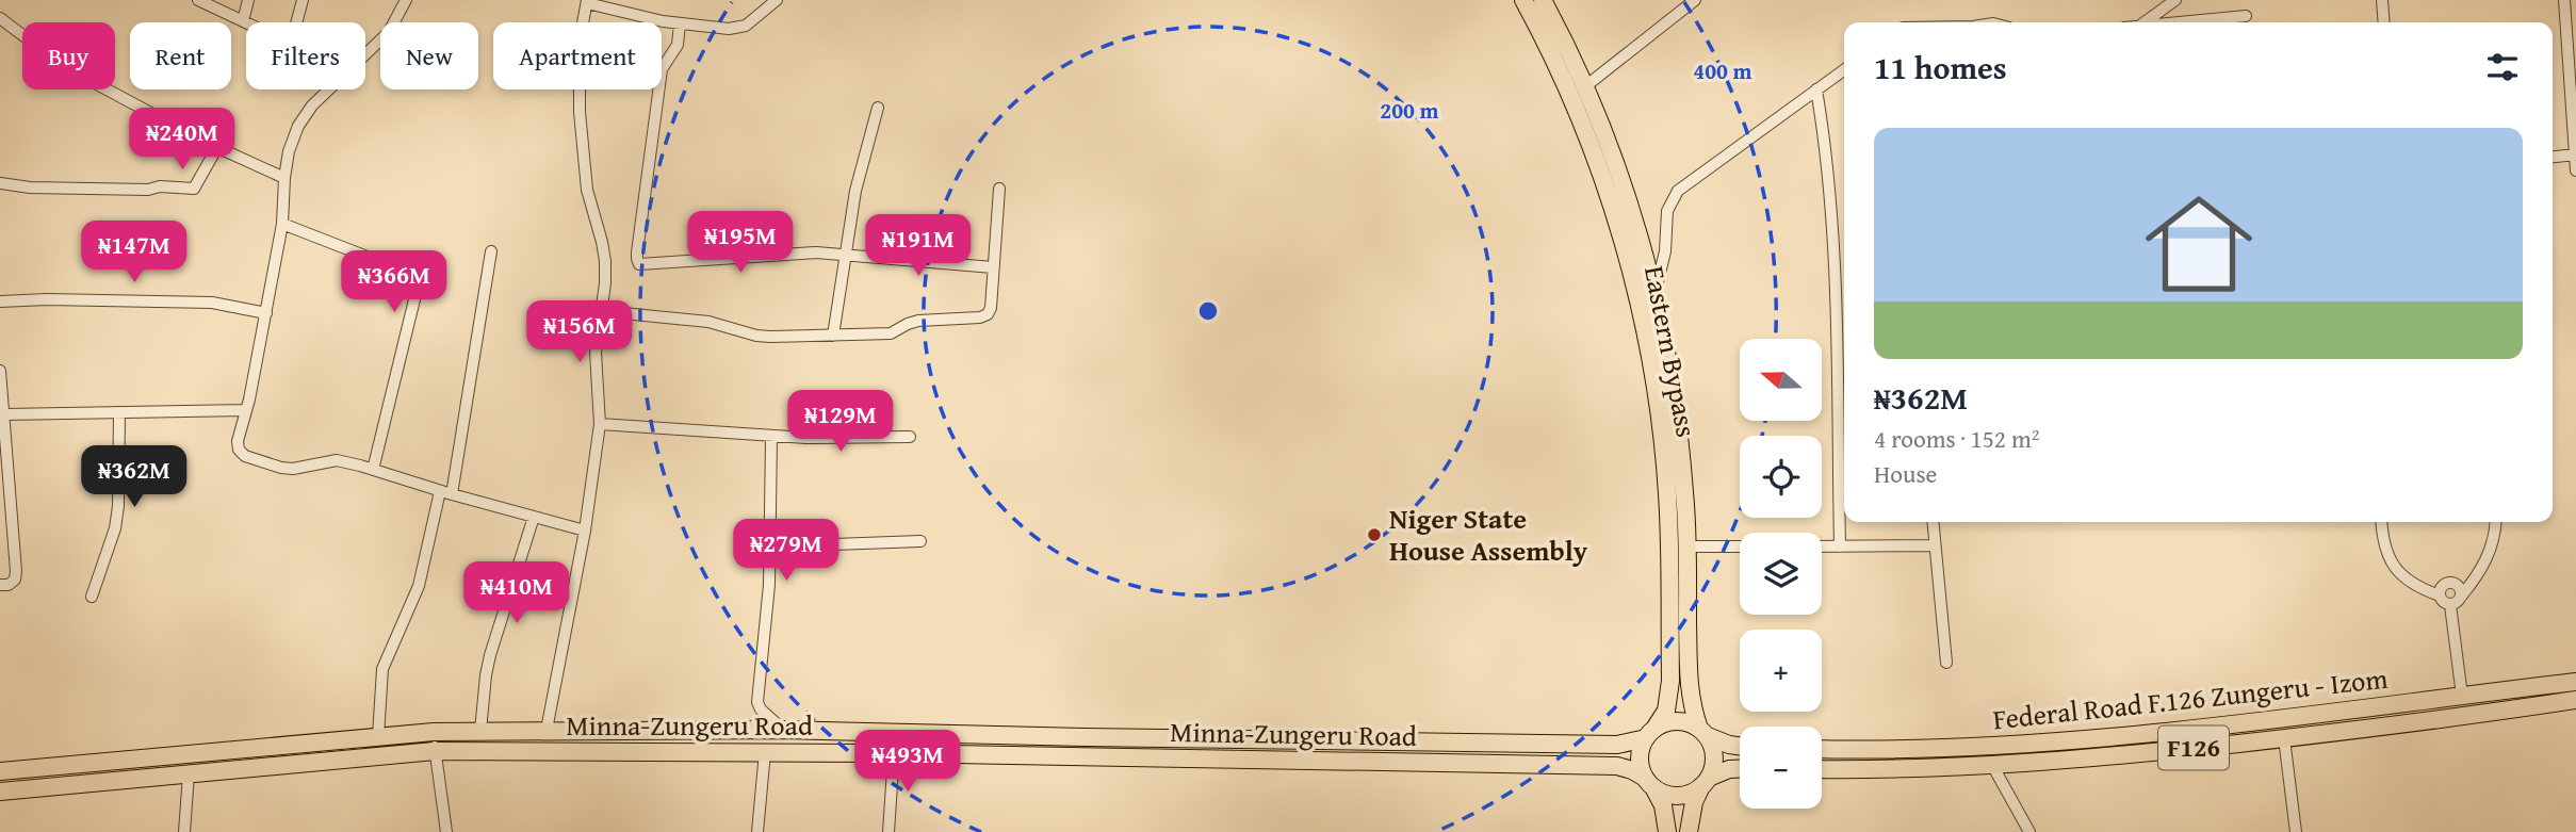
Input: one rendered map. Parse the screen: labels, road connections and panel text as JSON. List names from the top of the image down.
{
  "streets": {
    "main road": [
      "Eastern Bypass",
      "Federal Road F.126 Zungeru - Izom",
      "Minna-Zungeru Road",
      "F126"
    ]
  },
  "crossings": [
    ["Eastern Bypass", "Minna-Zungeru Road"]
  ],
  "places": ["Niger State House Assembly"],
  "north": "left",
  "page": {
    "chip": [
      "Buy",
      "Rent",
      "Filters",
      "New",
      "Apartment"
    ],
    "heading": "11 homes",
    "price": [
      "₦240M",
      "₦195M",
      "₦191M",
      "₦147M",
      "₦366M",
      "₦156M",
      "₦129M",
      "₦362M",
      "₦279M",
      "₦410M",
      "₦493M"
    ],
    "list": [
      {
        "name": "₦362M",
        "note": "4 rooms · 152 m² · House"
      }
    ],
    "map_buttons": ["+", "−"]
  },
  "rings": ["400 m", "200 m"]
}
